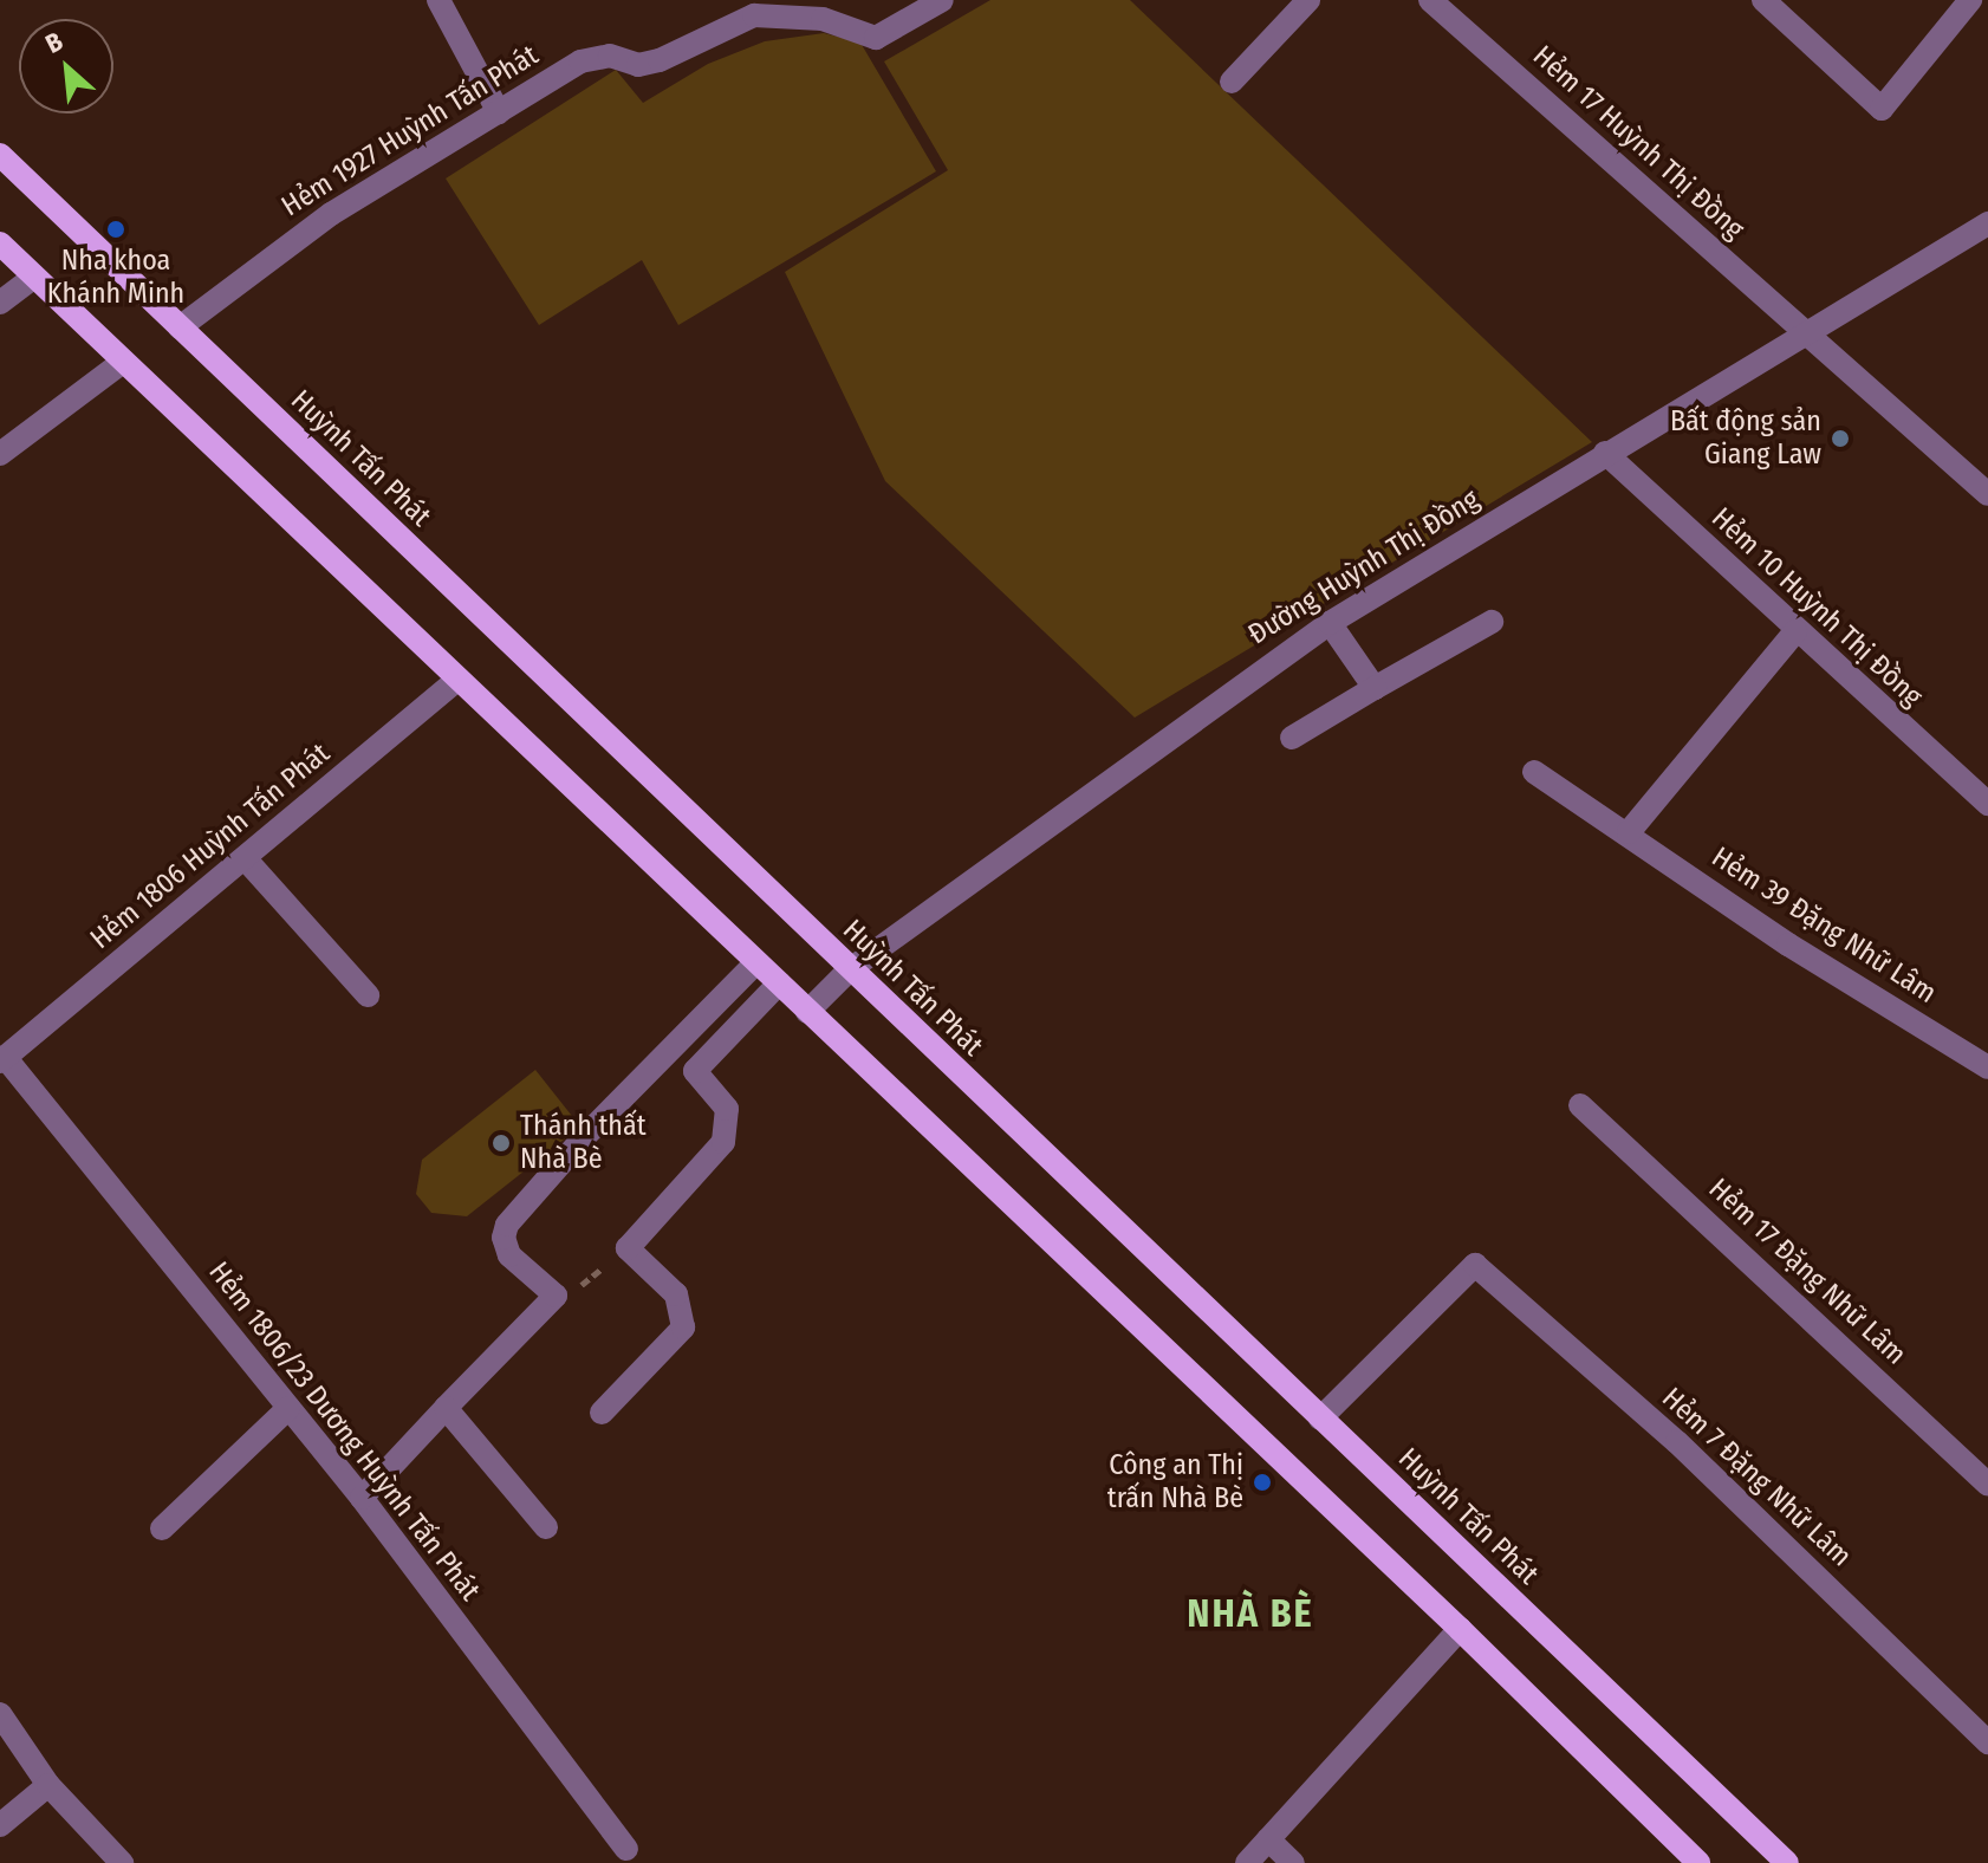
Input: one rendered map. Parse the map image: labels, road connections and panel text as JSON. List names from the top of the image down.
{
  "streets": {
    "main road": ["Huỳnh Tấn Phát"],
    "street": [
      "Hẻm 1927 Huỳnh Tấn Phát",
      "Hẻm 17 Huỳnh Thị Đồng",
      "Đường Huỳnh Thị Đồng",
      "Hẻm 10 Huỳnh Thị Đồng",
      "Hẻm 1806 Huỳnh Tấn Phát",
      "Hẻm 39 Đặng Nhữ Lâm",
      "Hẻm 17 Đặng Nhữ Lâm",
      "Hẻm 1806/23 Dương Huỳnh Tấn Phát",
      "Hẻm 7 Đặng Nhữ Lâm"
    ]
  },
  "crossings": [
    ["Hẻm 1927 Huỳnh Tấn Phát", "Huỳnh Tấn Phát"],
    ["Hẻm 17 Huỳnh Thị Đồng", "Đường Huỳnh Thị Đồng"],
    ["Huỳnh Tấn Phát", "Đường Huỳnh Thị Đồng"],
    ["Huỳnh Tấn Phát", "Hẻm 7 Đặng Nhữ Lâm"],
    ["Đường Huỳnh Thị Đồng", "Hẻm 10 Huỳnh Thị Đồng"],
    ["Hẻm 1806 Huỳnh Tấn Phát", "Hẻm 1806/23 Dương Huỳnh Tấn Phát"]
  ],
  "districts": ["NHÀ BÈ"],
  "places": [
    "Nha khoa Khánh Minh",
    "Bất động sản Giang Law",
    "Thánh thất Nhà Bè",
    "Công an Thị trấn Nhà Bè"
  ],
  "north": "top left"
}
